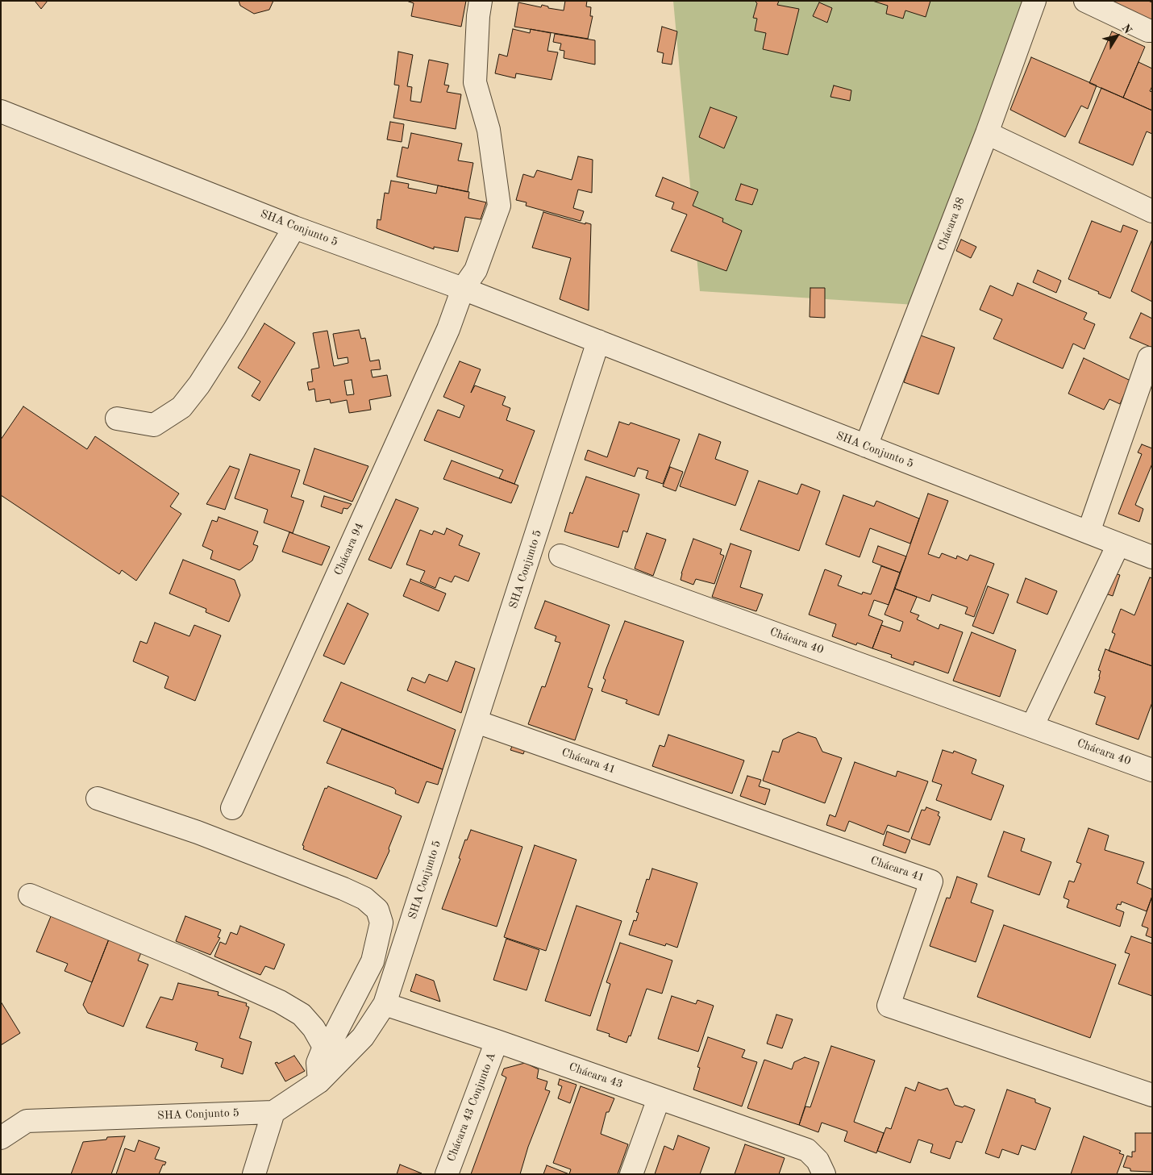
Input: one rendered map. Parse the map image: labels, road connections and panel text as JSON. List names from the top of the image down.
{
  "streets": {
    "street": [
      "Chácara 38",
      "SHA Conjunto 5",
      "Chácara 94",
      "Chácara 40",
      "Chácara 41",
      "Chácara 43",
      "Chácara 43 Conjunto A"
    ]
  },
  "crossings": [
    ["Chácara 38", "SHA Conjunto 5"],
    ["SHA Conjunto 5", "Chácara 94"],
    ["SHA Conjunto 5", "Chácara 41"],
    ["SHA Conjunto 5", "Chácara 43"],
    ["Chácara 43", "Chácara 43 Conjunto A"]
  ],
  "north": "top right"
}
